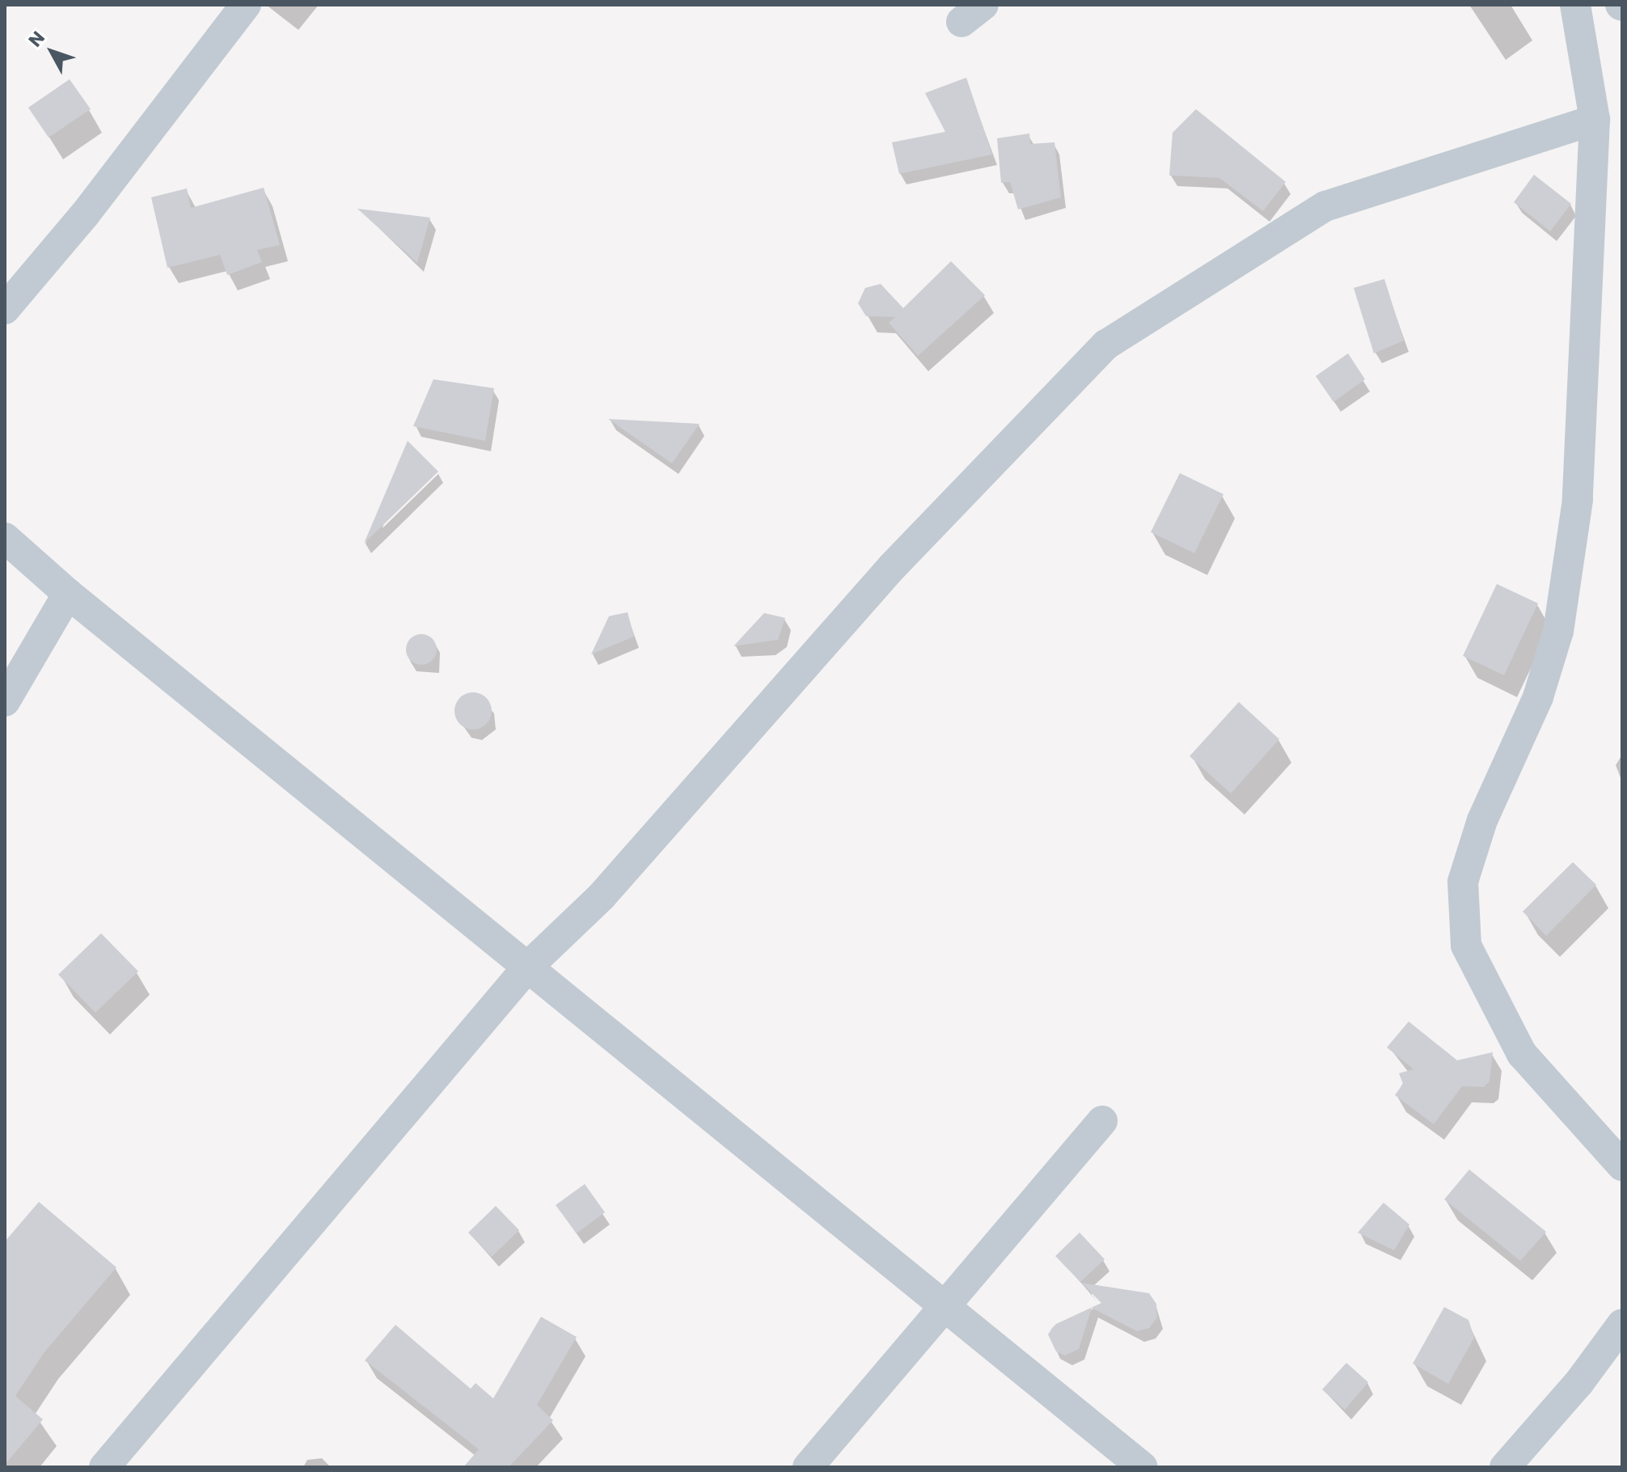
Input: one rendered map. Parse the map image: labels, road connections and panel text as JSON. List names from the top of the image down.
{
  "north": "top left"
}
